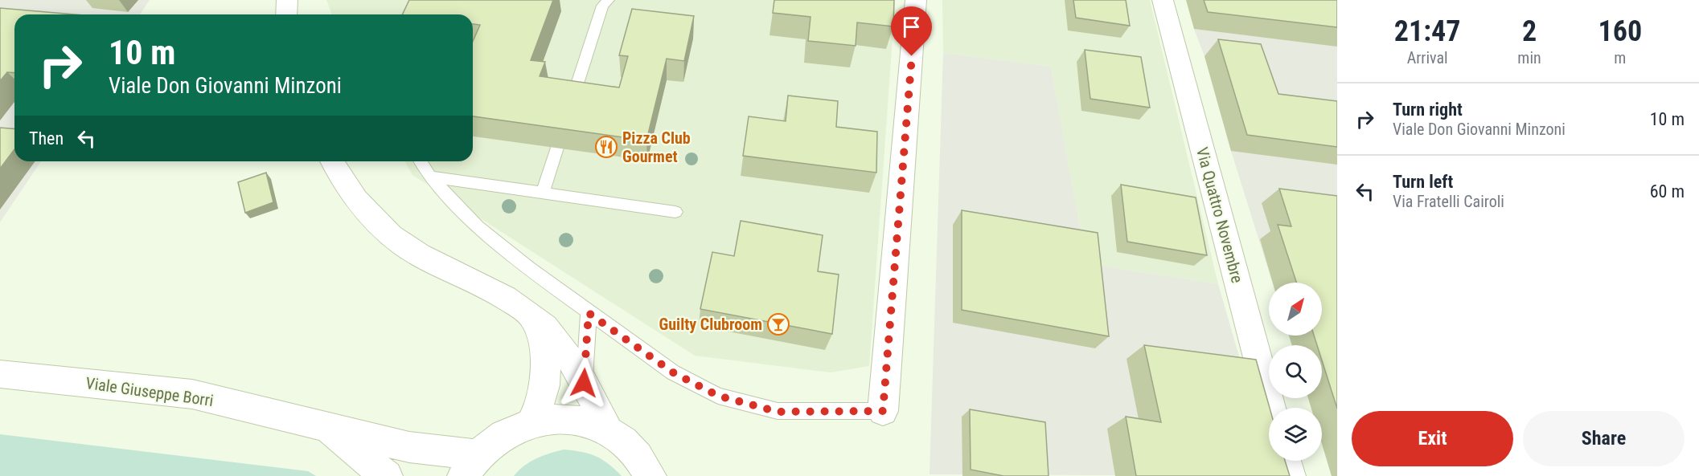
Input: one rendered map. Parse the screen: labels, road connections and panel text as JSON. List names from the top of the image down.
{
  "streets": {
    "street": ["Via Quattro Novembre", "Viale Giuseppe Borri"]
  },
  "places": {
    "restaurant": ["Pizza Club Gourmet"],
    "bar": ["Guilty Clubroom"]
  },
  "north": "top right",
  "page": {
    "eta": [
      "21:47",
      "Arrival",
      "2",
      "min",
      "160",
      "m"
    ],
    "turn": ["10 m", "Viale Don Giovanni Minzoni"],
    "list": [
      {
        "name": "Turn right",
        "note": "Viale Don Giovanni Minzoni",
        "value": "10 m"
      },
      {
        "name": "Turn left",
        "note": "Via Fratelli Cairoli",
        "value": "60 m"
      }
    ],
    "then": "Then",
    "buttons": ["Exit", "Share"]
  }
}
